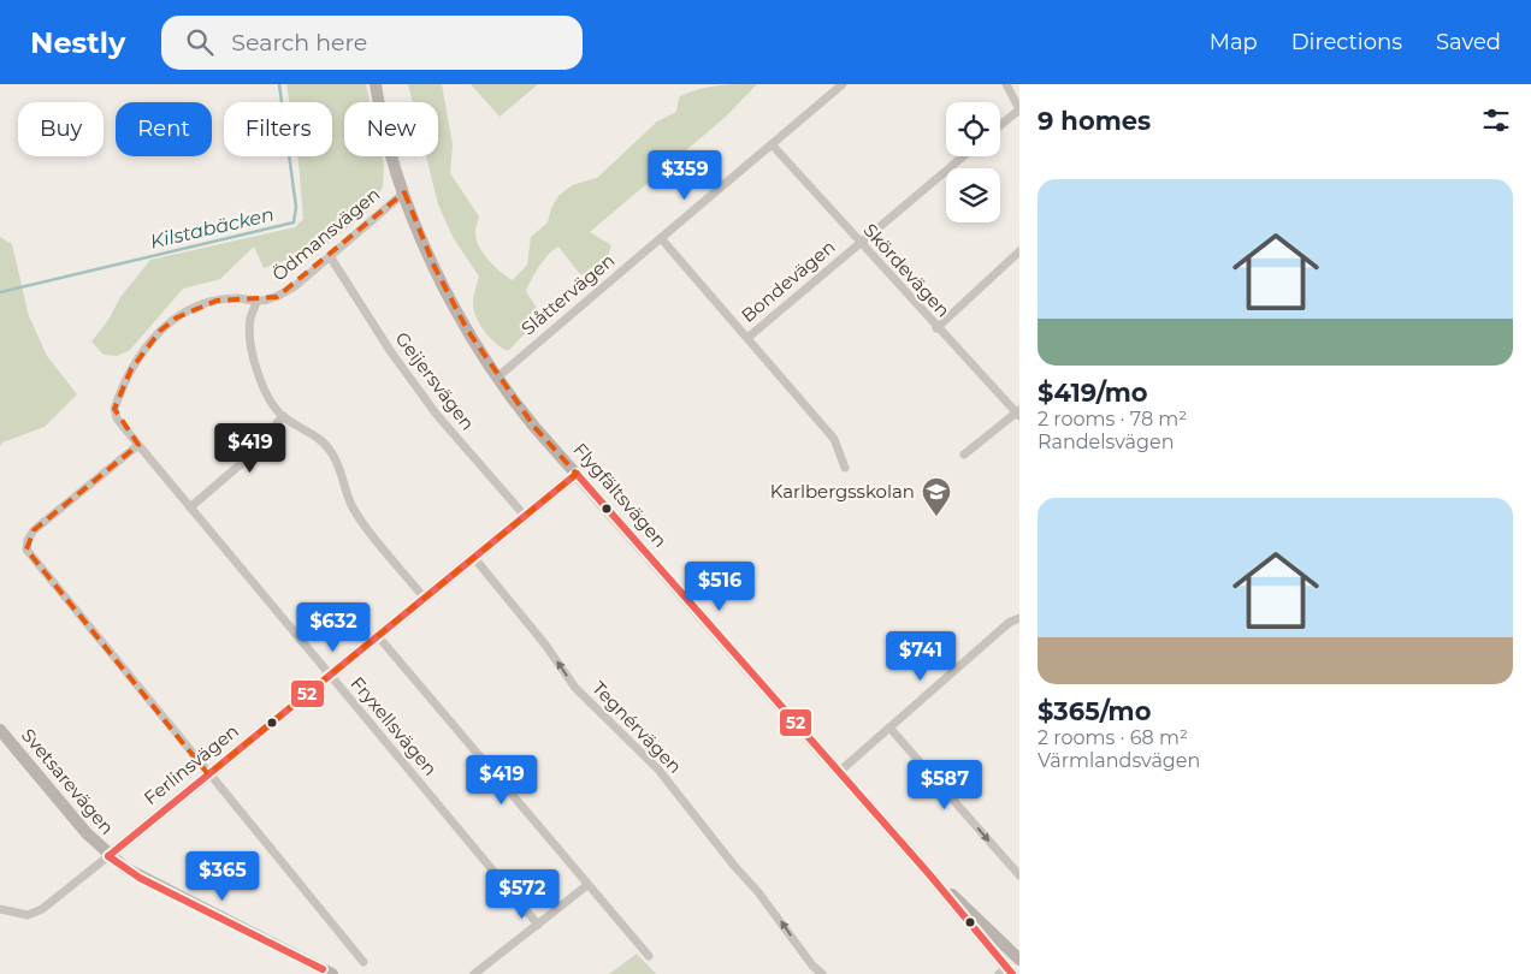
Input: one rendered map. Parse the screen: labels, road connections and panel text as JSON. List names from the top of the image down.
{
  "streets": {
    "street": [
      "Ödmansvägen",
      "Skördevägen",
      "Bondevägen",
      "Slåttervägen",
      "Geijersvägen",
      "Flygfältsvägen",
      "Fryxellsvägen",
      "Tegnérvägen",
      "Ferlinsvägen",
      "Svetsarevägen"
    ]
  },
  "crossings": [
    ["Ödmansvägen", "Geijersvägen"],
    ["Ödmansvägen", "Flygfältsvägen"],
    ["Ödmansvägen", "Fryxellsvägen"],
    ["Skördevägen", "Bondevägen"],
    ["Skördevägen", "Slåttervägen"],
    ["Slåttervägen", "Flygfältsvägen"],
    ["Geijersvägen", "Ferlinsvägen"],
    ["Flygfältsvägen", "Ferlinsvägen"],
    ["Fryxellsvägen", "Ferlinsvägen"],
    ["Tegnérvägen", "Ferlinsvägen"],
    ["Ferlinsvägen", "Svetsarevägen"]
  ],
  "one_way": ["Tegnérvägen"],
  "water": ["Kilstabäcken"],
  "places": {
    "school or university": ["Karlbergsskolan"]
  },
  "lines": ["transit line 52"],
  "page": {
    "header": "Nestly",
    "search": "Search here",
    "nav": ["Map", "Directions", "Saved"],
    "heading": "9 homes",
    "chip": [
      "Buy",
      "Rent",
      "Filters",
      "New"
    ],
    "price": [
      "$359",
      "$419",
      "$516",
      "$632",
      "$741",
      "$419",
      "$587",
      "$365",
      "$572"
    ],
    "list": [
      {
        "name": "$419/mo",
        "note": "2 rooms · 78 m² · Randelsvägen"
      },
      {
        "name": "$365/mo",
        "note": "2 rooms · 68 m² · Värmlandsvägen"
      }
    ]
  }
}
